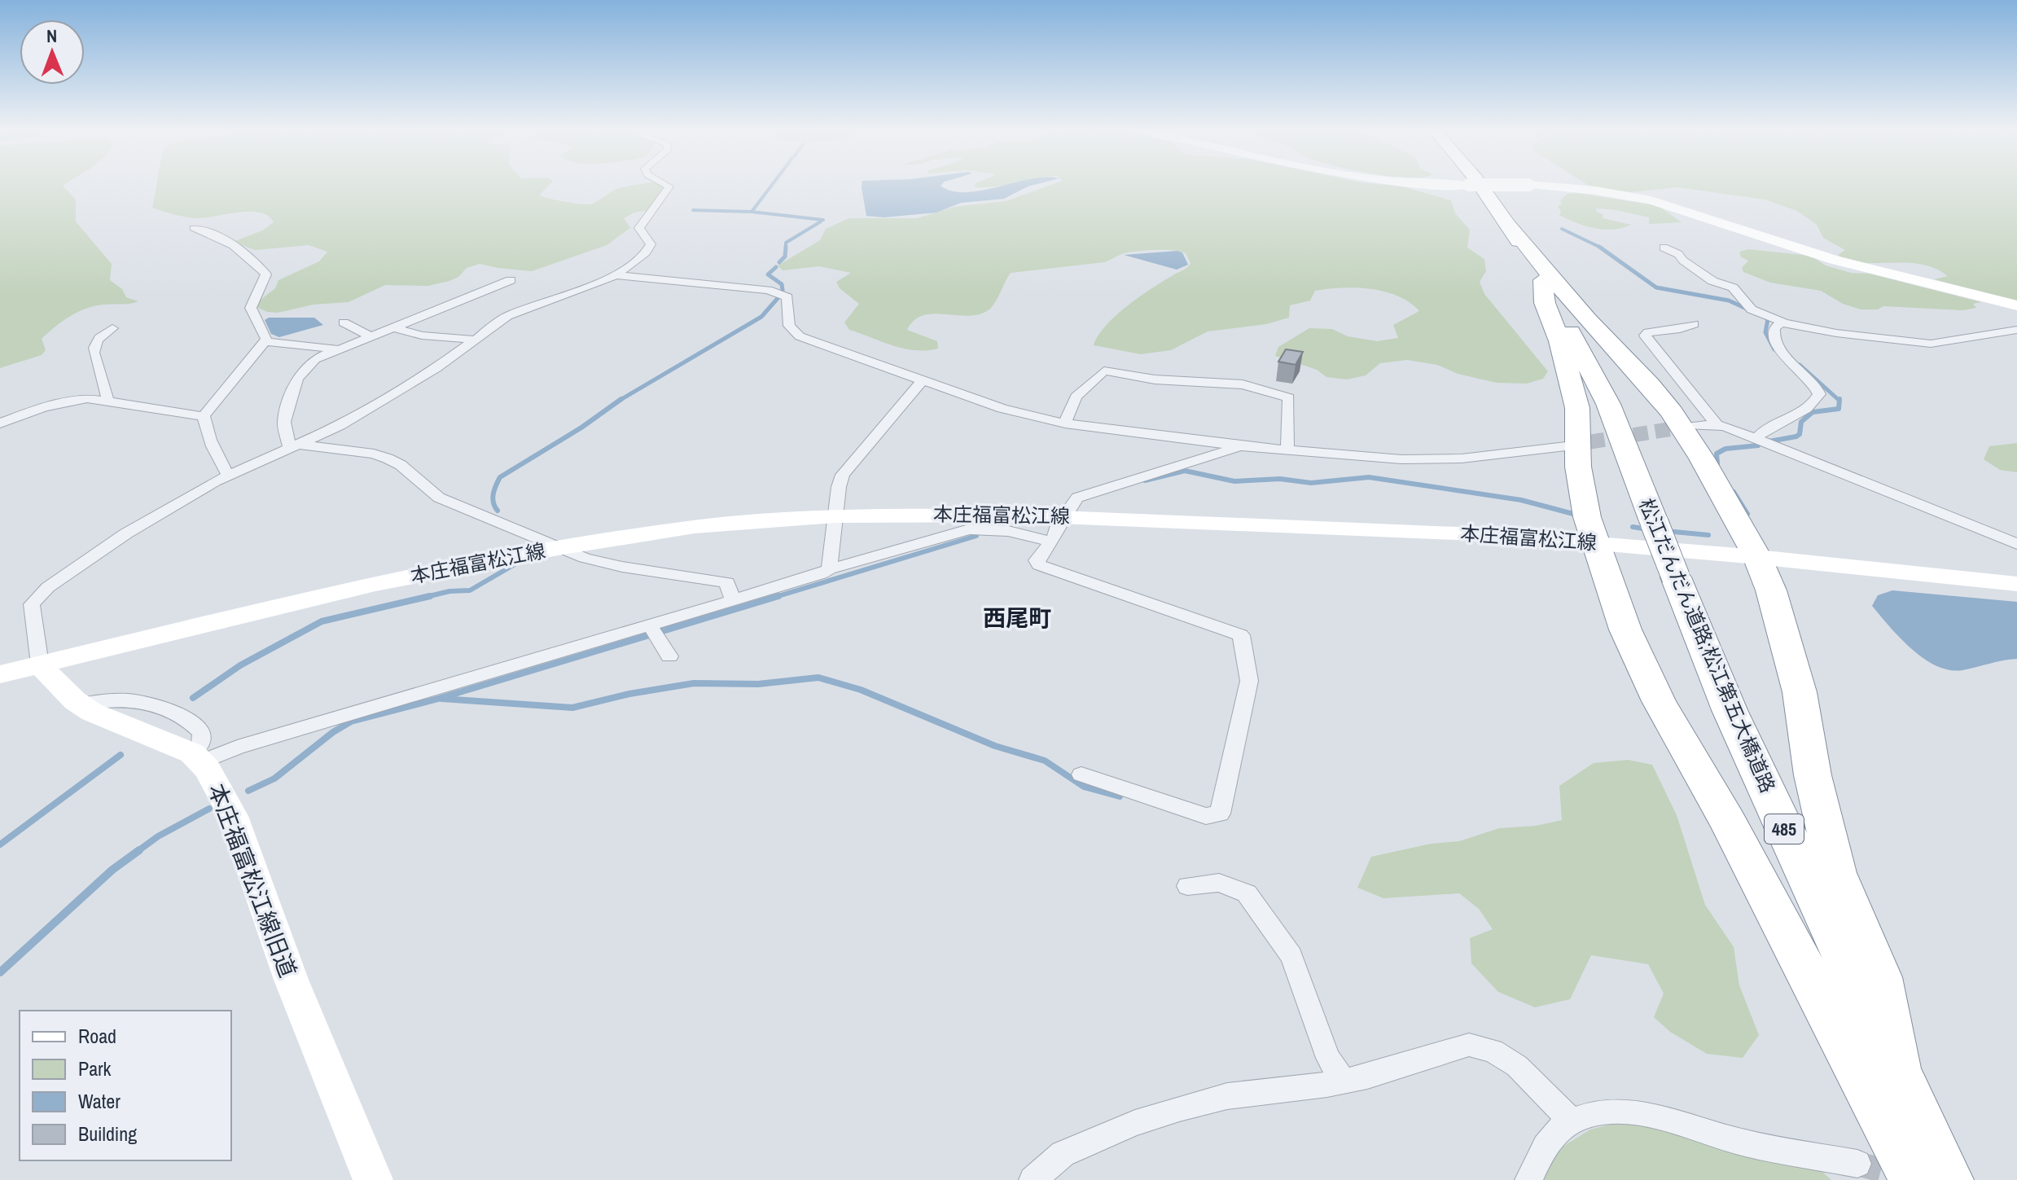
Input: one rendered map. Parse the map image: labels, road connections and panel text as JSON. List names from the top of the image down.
{
  "streets": {
    "highway": ["松江だんだん道路;松江第五大橋道路", "485"],
    "street": ["本庄福富松江線", "本庄福富松江線旧道"]
  },
  "districts": ["西尾町"],
  "legend": [
    "Road",
    "Park",
    "Water",
    "Building"
  ],
  "north": "top"
}
